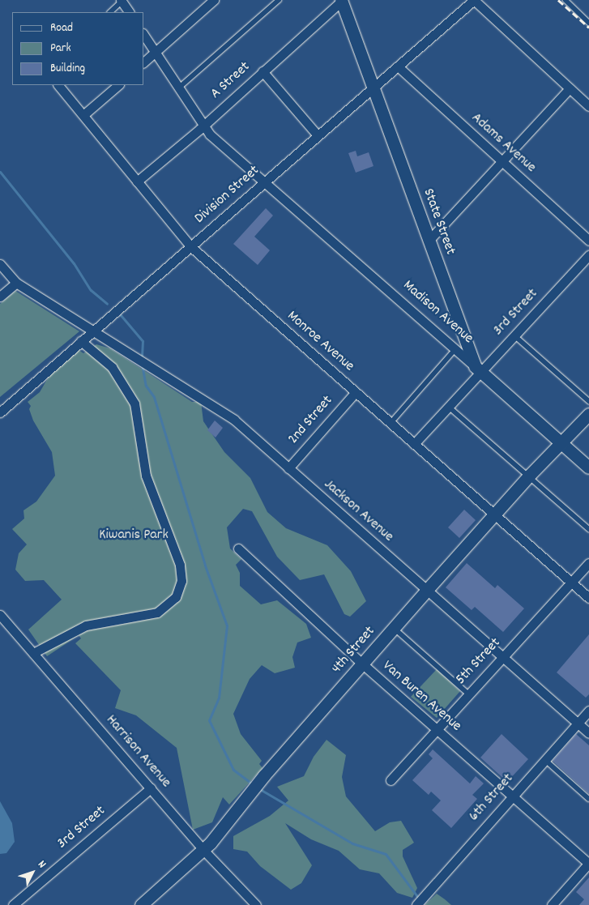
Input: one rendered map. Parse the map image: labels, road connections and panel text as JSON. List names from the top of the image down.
{
  "streets": {
    "street": [
      "A Street",
      "Adams Avenue",
      "Division Street",
      "State Street",
      "Madison Avenue",
      "3rd Street",
      "Monroe Avenue",
      "2nd Street",
      "Jackson Avenue",
      "4th Street",
      "5th Street",
      "Van Buren Avenue",
      "Harrison Avenue",
      "6th Street"
    ]
  },
  "crossings": [
    ["A Street", "State Street"],
    ["A Street", "Madison Avenue"],
    ["A Street", "Monroe Avenue"],
    ["Adams Avenue", "Division Street"],
    ["Division Street", "State Street"],
    ["Division Street", "Madison Avenue"],
    ["Division Street", "Monroe Avenue"],
    ["Division Street", "Jackson Avenue"],
    ["State Street", "Madison Avenue"],
    ["State Street", "3rd Street"],
    ["Madison Avenue", "3rd Street"],
    ["Madison Avenue", "4th Street"],
    ["3rd Street", "Monroe Avenue"],
    ["3rd Street", "Harrison Avenue"],
    ["Monroe Avenue", "2nd Street"],
    ["Monroe Avenue", "4th Street"],
    ["Monroe Avenue", "5th Street"],
    ["2nd Street", "Jackson Avenue"],
    ["Jackson Avenue", "4th Street"],
    ["Jackson Avenue", "5th Street"],
    ["Jackson Avenue", "6th Street"],
    ["4th Street", "Van Buren Avenue"],
    ["4th Street", "Harrison Avenue"],
    ["5th Street", "Van Buren Avenue"],
    ["Van Buren Avenue", "6th Street"]
  ],
  "parks": ["Kiwanis Park"],
  "legend": ["Road", "Park", "Building"],
  "north": "top right"
}
